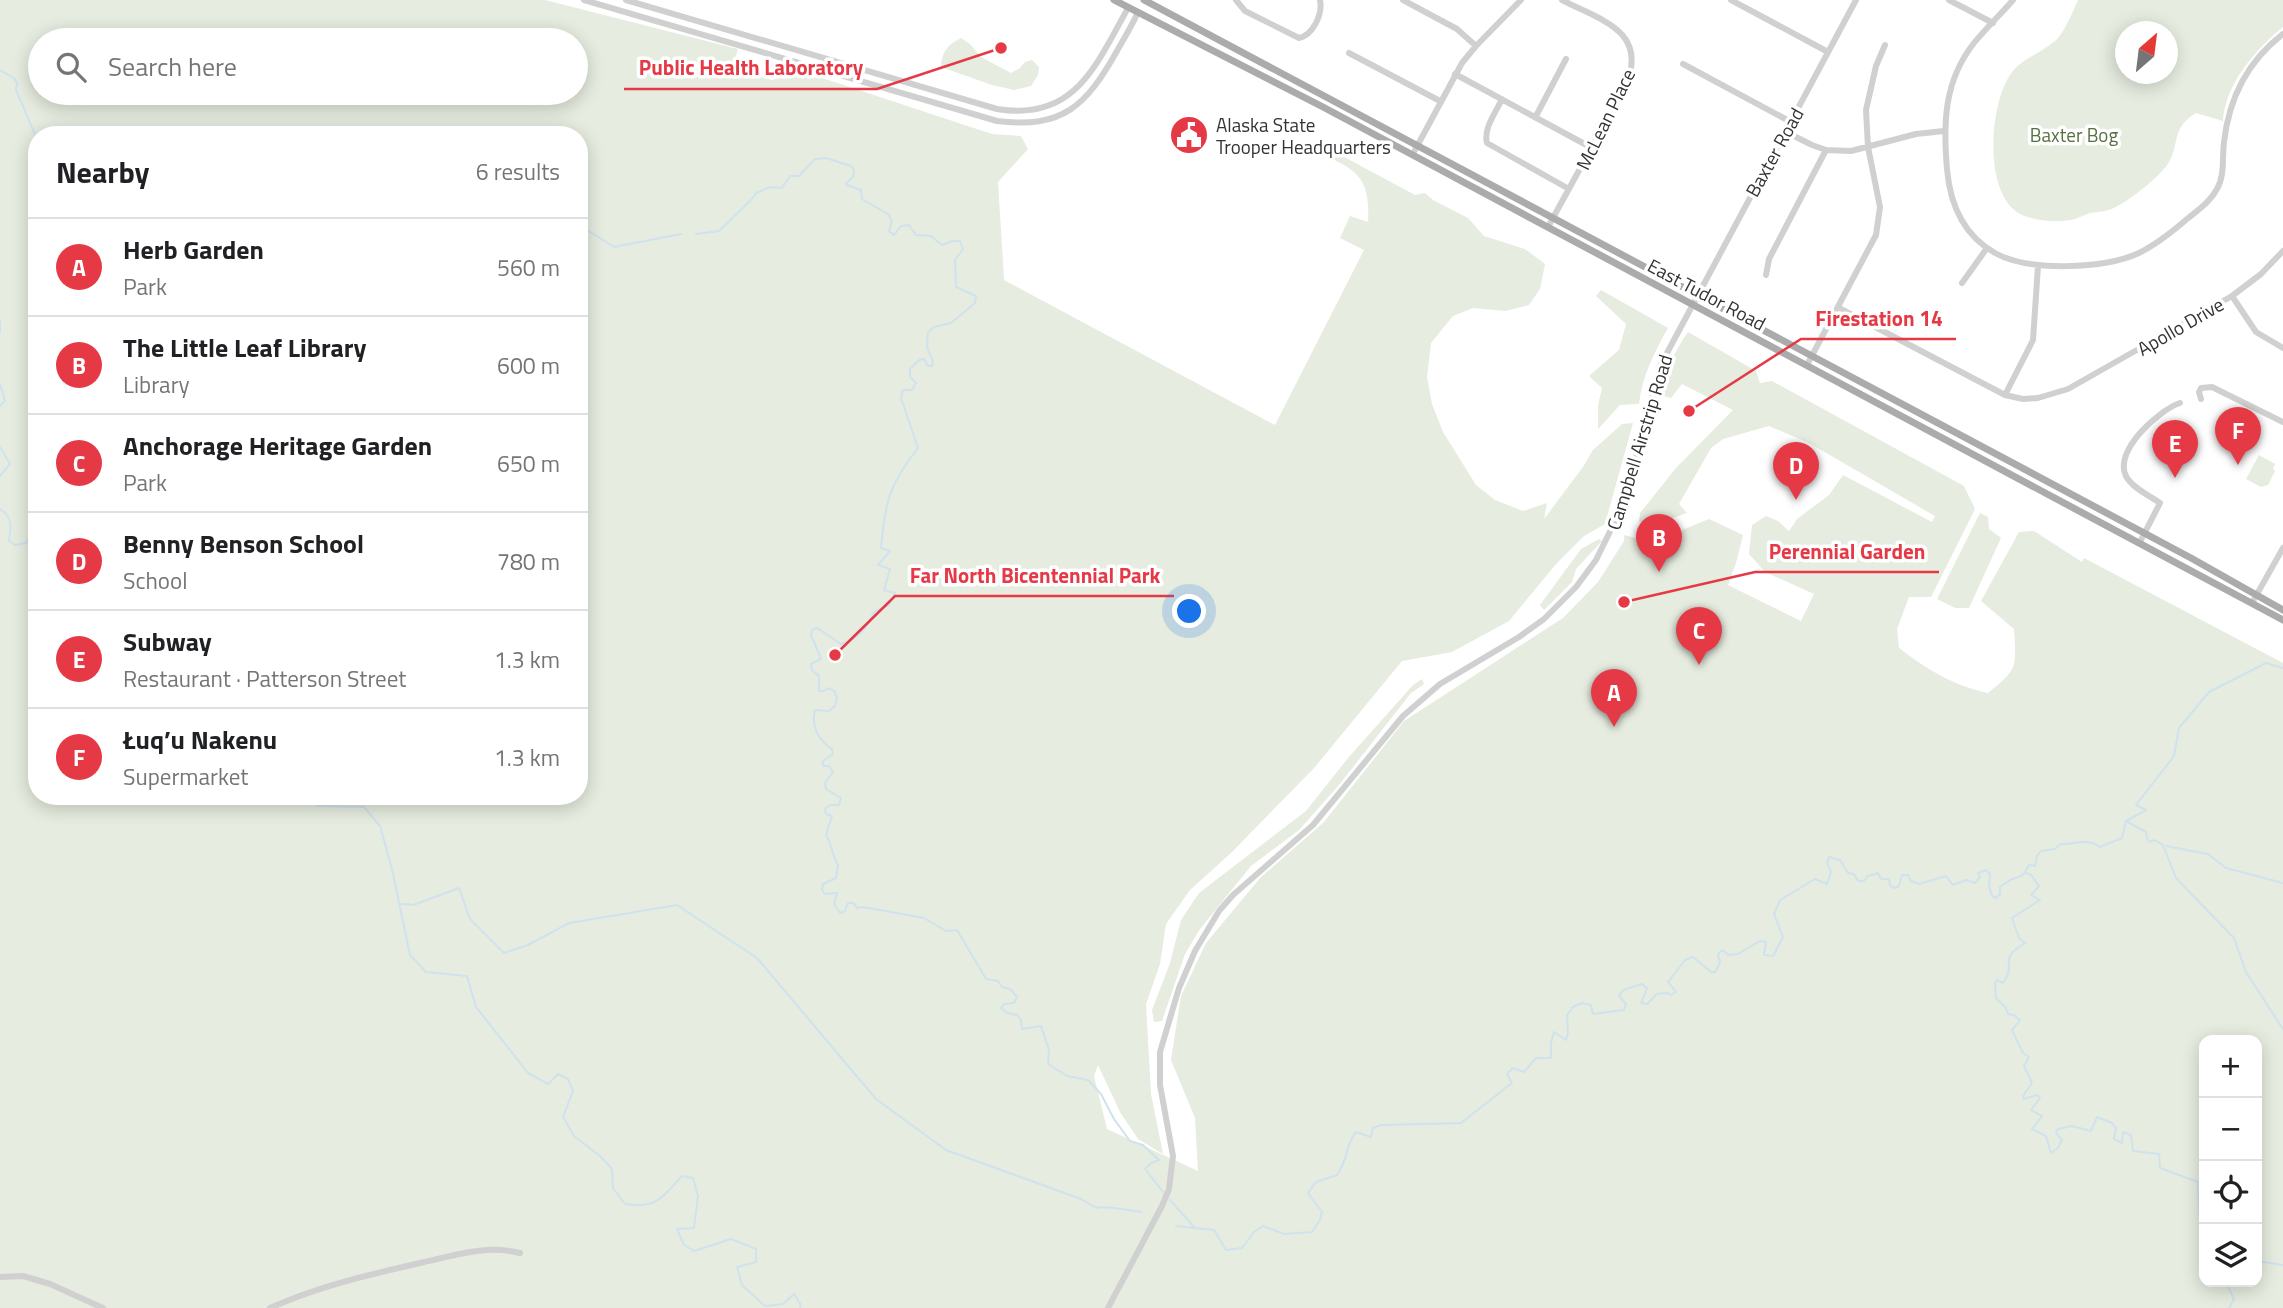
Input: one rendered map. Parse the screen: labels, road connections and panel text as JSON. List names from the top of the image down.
{
  "streets": {
    "main road": ["East Tudor Road"],
    "street": [
      "McLean Place",
      "Baxter Road",
      "Apollo Drive",
      "Campbell Airstrip Road"
    ]
  },
  "crossings": [
    ["McLean Place", "East Tudor Road"],
    ["Baxter Road", "East Tudor Road"],
    ["Baxter Road", "Campbell Airstrip Road"],
    ["East Tudor Road", "Campbell Airstrip Road"]
  ],
  "parks": ["Baxter Bog"],
  "places": {
    "other": [
      "Public Health Laboratory",
      "Firestation 14",
      "Perennial Garden",
      "Far North Bicentennial Park"
    ],
    "public building": ["Alaska State Trooper Headquarters"]
  },
  "north": "top right",
  "page": {
    "search": "Search here",
    "heading": ["Nearby", "6 results"],
    "list": [
      {
        "mark": "A",
        "name": "Herb Garden",
        "note": "Park",
        "value": "560 m"
      },
      {
        "mark": "B",
        "name": "The Little Leaf Library",
        "note": "Library",
        "value": "600 m"
      },
      {
        "mark": "C",
        "name": "Anchorage Heritage Garden",
        "note": "Park",
        "value": "650 m"
      },
      {
        "mark": "D",
        "name": "Benny Benson School",
        "note": "School",
        "value": "780 m"
      },
      {
        "mark": "E",
        "name": "Subway",
        "note": "Restaurant · Patterson Street",
        "value": "1.3 km"
      },
      {
        "mark": "F",
        "name": "Łuq’u Nakenu",
        "note": "Supermarket",
        "value": "1.3 km"
      }
    ],
    "pins": [
      "F",
      "E",
      "D",
      "B",
      "C",
      "A"
    ],
    "map_buttons": ["+", "−"]
  }
}
